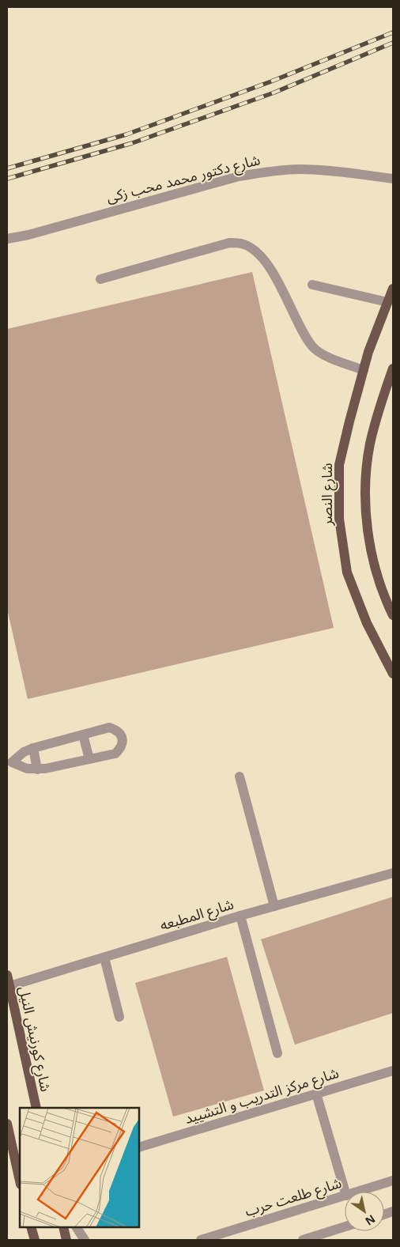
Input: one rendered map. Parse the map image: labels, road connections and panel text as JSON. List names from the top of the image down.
{
  "streets": {
    "main road": ["شارع النصر", "شارع كورنيش النيل"],
    "street": [
      "شارع دكتور محمد محب زكى",
      "شارع المطبعه",
      "شارع مركز التدريب و التشييد",
      "شارع طلعت حرب"
    ]
  },
  "crossings": [
    ["شارع المطبعه", "شارع كورنيش النيل"]
  ],
  "north": "bottom right"
}
